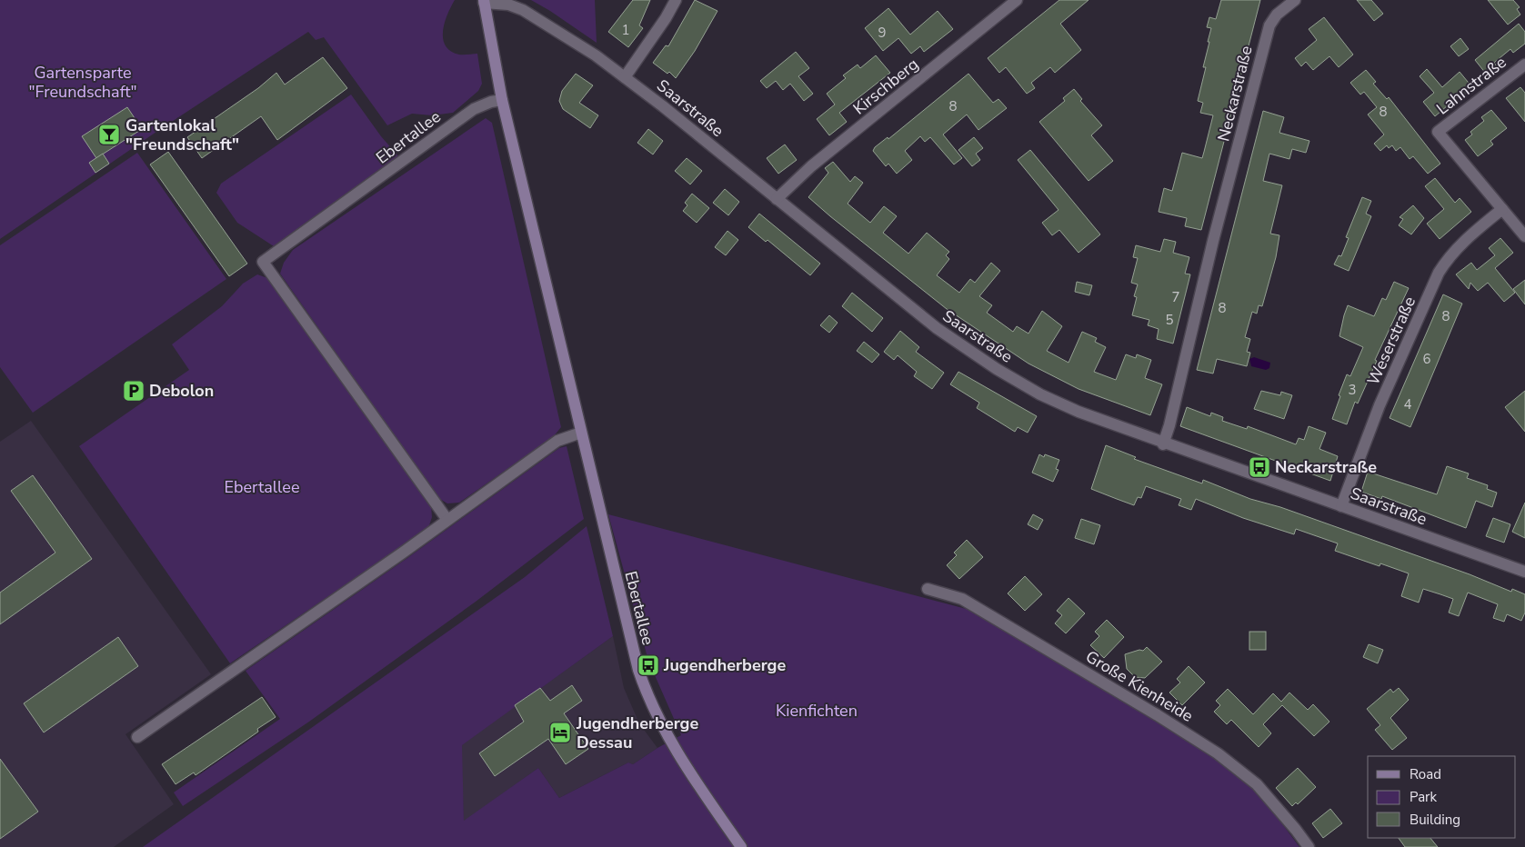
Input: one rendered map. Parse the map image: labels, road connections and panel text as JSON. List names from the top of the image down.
{
  "streets": {
    "street": [
      "Lahnstraße",
      "Kirschberg",
      "Neckarstraße",
      "Saarstraße",
      "Ebertallee",
      "Weserstraße",
      "Große Kienheide"
    ]
  },
  "crossings": [
    ["Lahnstraße", "Weserstraße"],
    ["Kirschberg", "Saarstraße"],
    ["Neckarstraße", "Saarstraße"],
    ["Saarstraße", "Ebertallee"],
    ["Saarstraße", "Weserstraße"]
  ],
  "parks": ["Gartensparte \"Freundschaft\"", "Ebertallee", "Kienfichten"],
  "places": {
    "bar": ["Gartenlokal \"Freundschaft\""],
    "parking": ["Debolon"],
    "bus stop": ["Neckarstraße", "Jugendherberge"],
    "hotel": ["Jugendherberge Dessau"]
  },
  "house_numbers": [
    "1",
    "9",
    "8",
    "8",
    "7",
    "8",
    "8",
    "5",
    "6",
    "3",
    "4"
  ],
  "legend": ["Road", "Park", "Building"]
}
